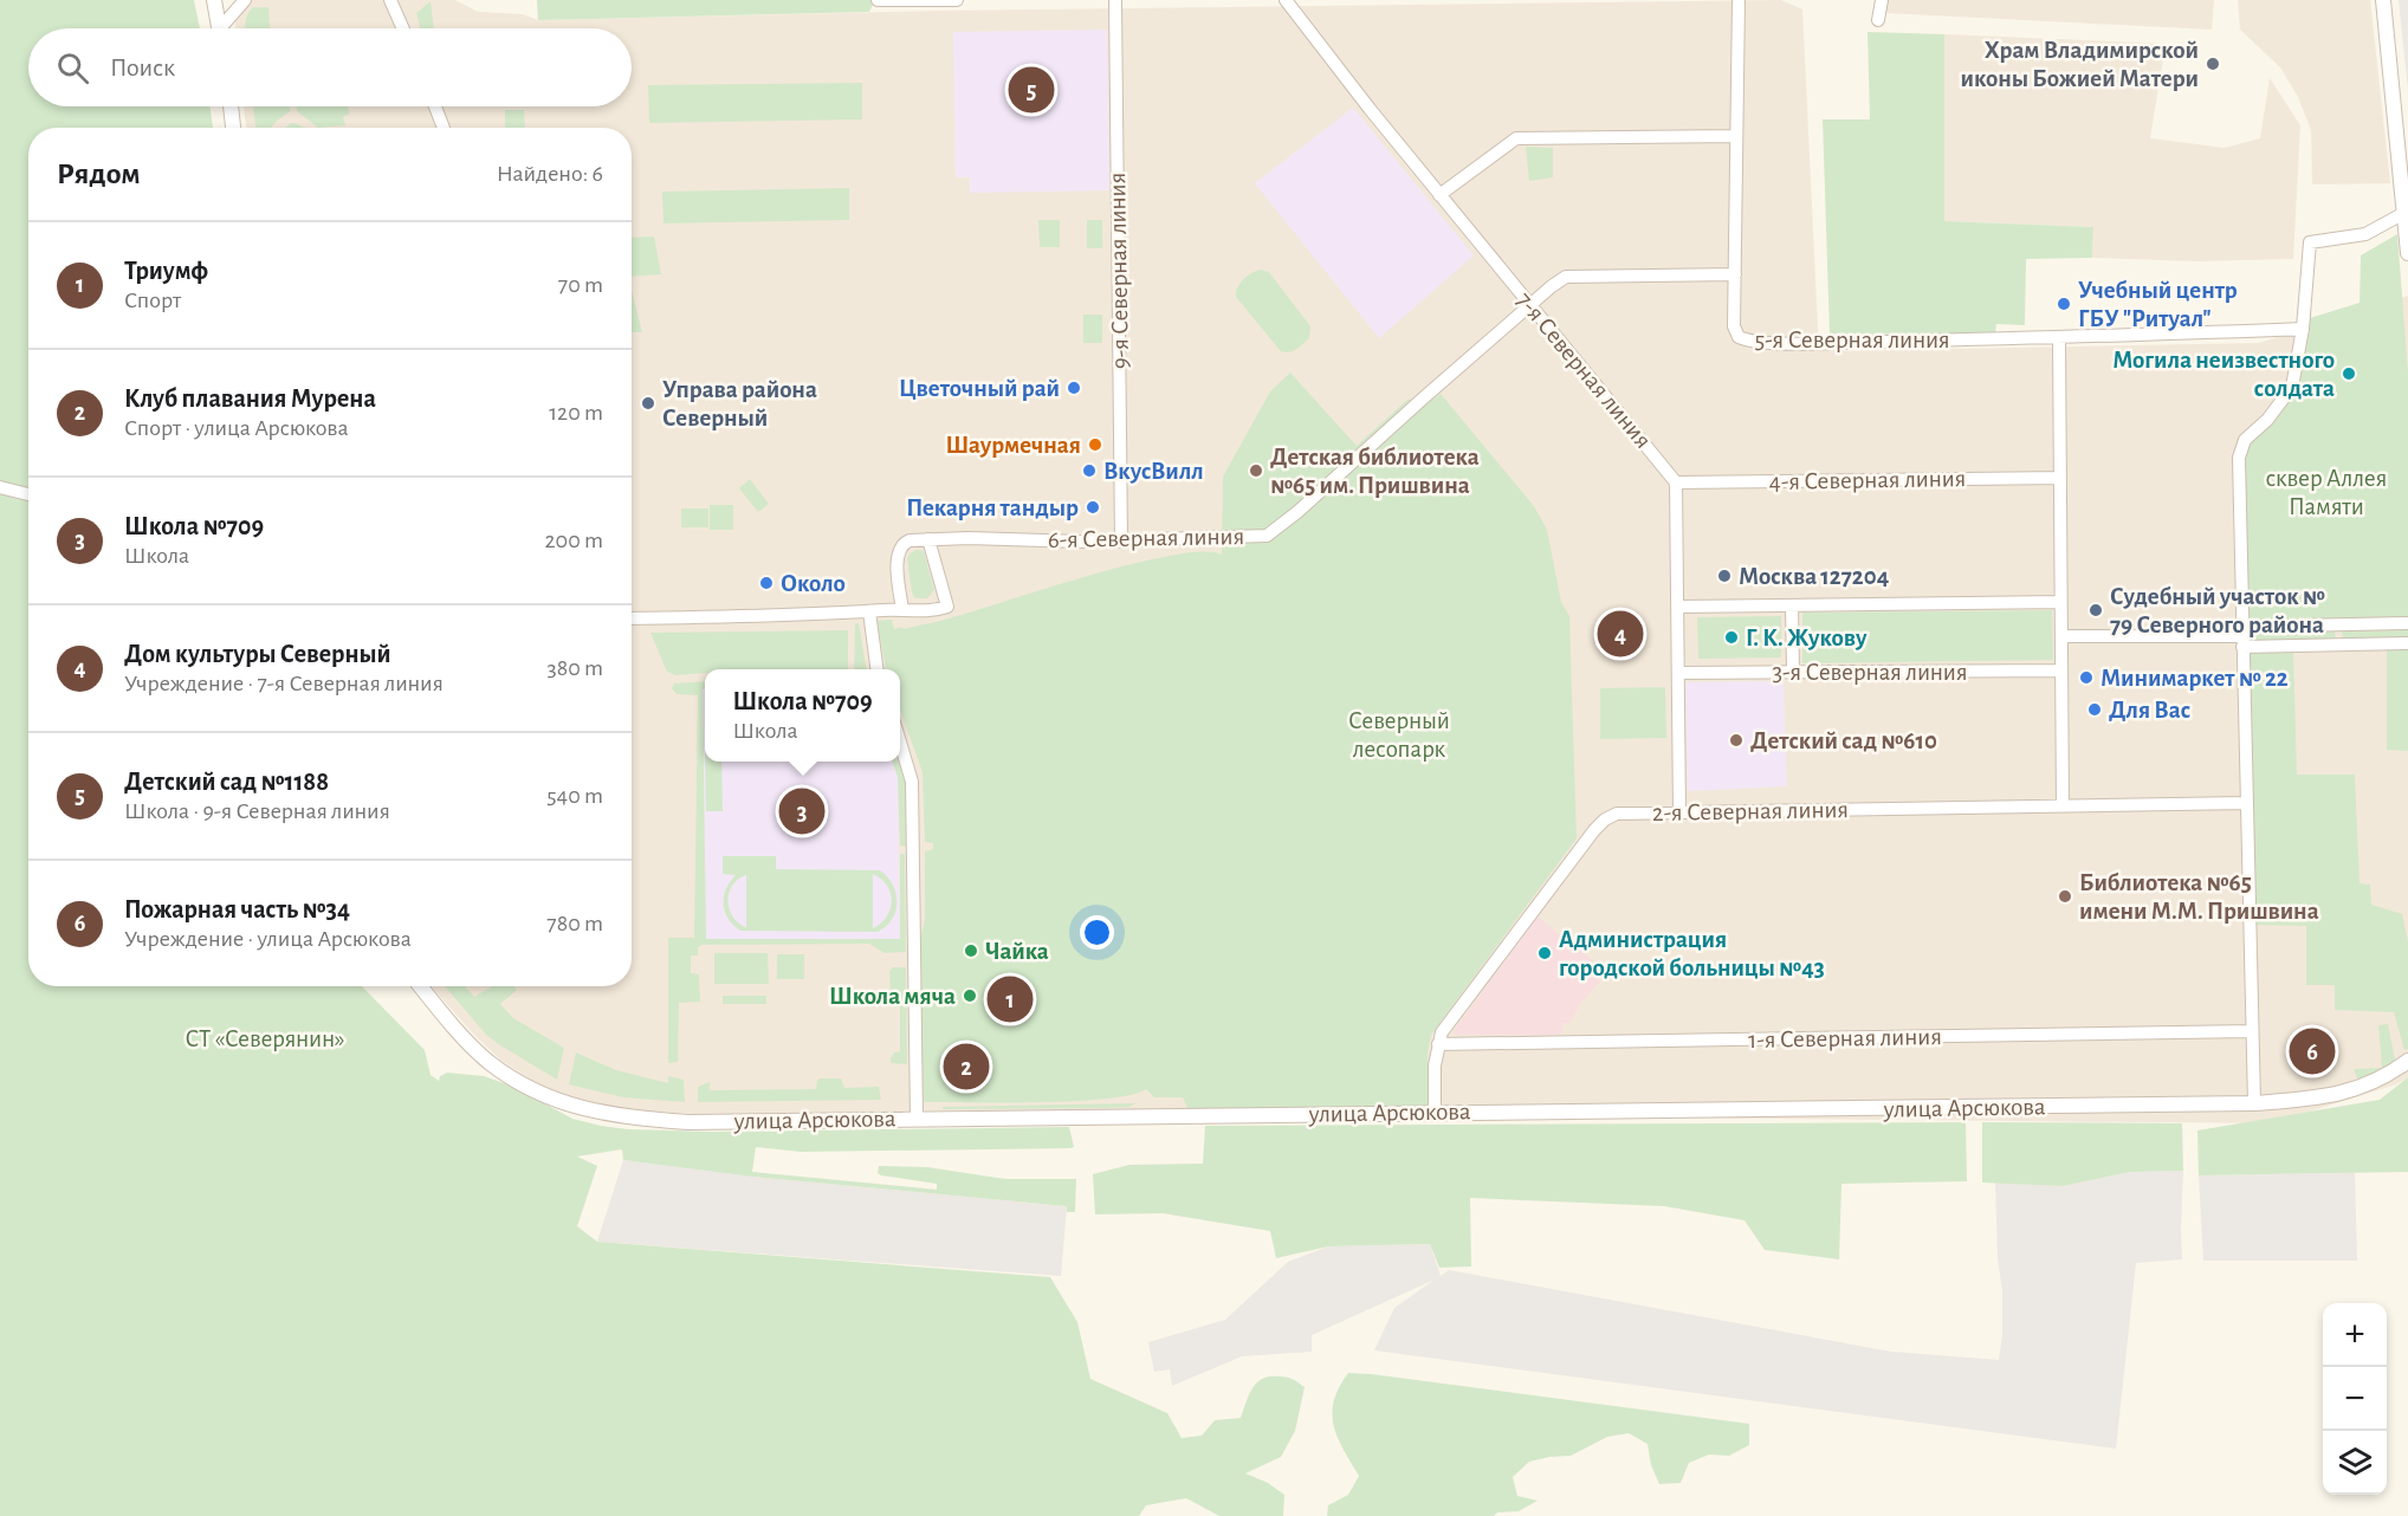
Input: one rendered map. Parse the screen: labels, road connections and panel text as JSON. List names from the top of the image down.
{
  "streets": {
    "street": [
      "9-я Северная линия",
      "5-я Северная линия",
      "7-я Северная линия",
      "4-я Северная линия",
      "6-я Северная линия",
      "3-я Северная линия",
      "2-я Северная линия",
      "1-я Северная линия",
      "улица Арсюкова"
    ]
  },
  "crossings": [
    ["9-я Северная линия", "6-я Северная линия"],
    ["5-я Северная линия", "6-я Северная линия"],
    ["7-я Северная линия", "4-я Северная линия"],
    ["7-я Северная линия", "6-я Северная линия"],
    ["2-я Северная линия", "1-я Северная линия"],
    ["2-я Северная линия", "улица Арсюкова"]
  ],
  "parks": ["сквер Аллея Памяти", "Северный лесопарк", "СТ «Северянин»"],
  "places": [
    "Храм Владимирской иконы Божией Матери",
    "Учебный центр ГБУ \"Ритуал\"",
    "Могила неизвестного солдата",
    "Цветочный рай",
    "Управа района Северный",
    "Шаурмечная",
    "ВкусВилл",
    "Детская библиотека №65 им. Пришвина",
    "Пекарня тандыр",
    "Москва 127204",
    "Около",
    "Судебный участок № 79 Северного района",
    "Г. К. Жукову",
    "Минимаркет № 22",
    "Для Вас",
    "Детский сад №610",
    "Библиотека №65 имени М.М. Пришвина",
    "Чайка",
    "Администрация городской больницы №43",
    "Школа мяча"
  ],
  "page": {
    "search": "Поиск",
    "pins": [
      "5",
      "4",
      "3",
      "1",
      "6",
      "2"
    ],
    "heading": ["Рядом", "Найдено: 6"],
    "list": [
      {
        "mark": "1",
        "name": "Триумф",
        "note": "Спорт",
        "value": "70 m"
      },
      {
        "mark": "2",
        "name": "Клуб плавания Мурена",
        "note": "Спорт · улица Арсюкова",
        "value": "120 m"
      },
      {
        "mark": "3",
        "name": "Школа №709",
        "note": "Школа",
        "value": "200 m"
      },
      {
        "mark": "4",
        "name": "Дом культуры Северный",
        "note": "Учреждение · 7-я Северная линия",
        "value": "380 m"
      },
      {
        "mark": "5",
        "name": "Детский сад №1188",
        "note": "Школа · 9-я Северная линия",
        "value": "540 m"
      },
      {
        "mark": "6",
        "name": "Пожарная часть №34",
        "note": "Учреждение · улица Арсюкова",
        "value": "780 m"
      }
    ],
    "popup": ["Школа №709", "Школа"],
    "map_buttons": ["+", "−"]
  }
}
